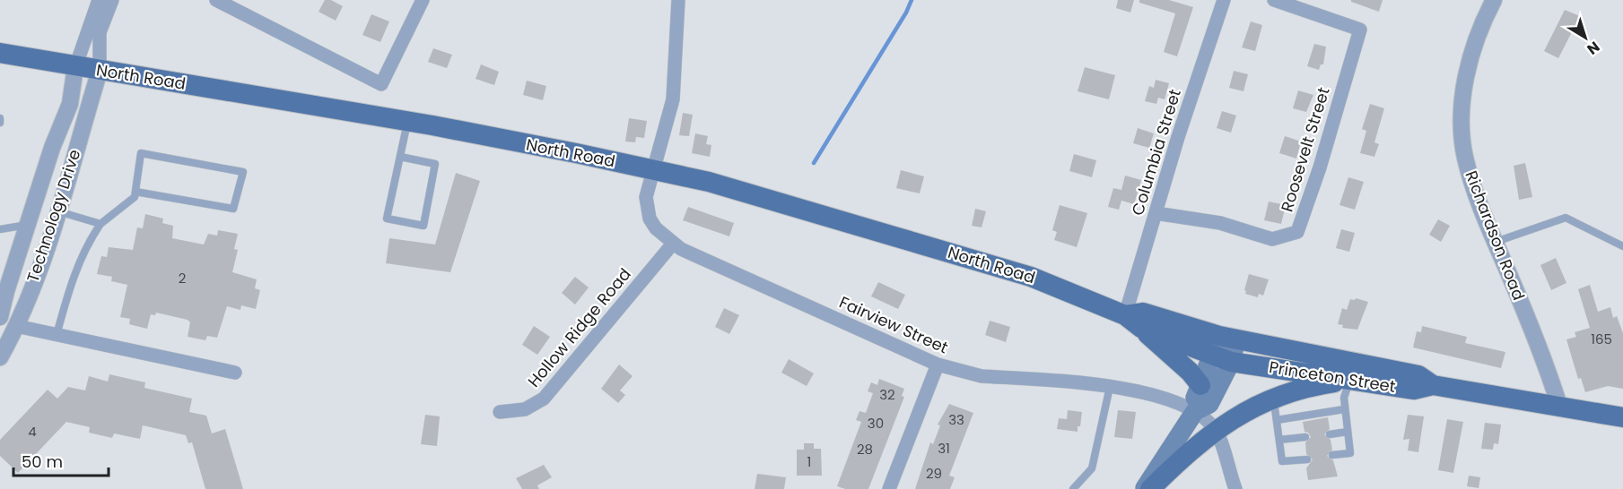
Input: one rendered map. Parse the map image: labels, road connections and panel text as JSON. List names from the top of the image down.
{
  "streets": {
    "main road": ["North Road", "Princeton Street"],
    "street": [
      "Roosevelt Street",
      "Columbia Street",
      "Technology Drive",
      "Richardson Road",
      "Fairview Street",
      "Hollow Ridge Road"
    ]
  },
  "crossings": [
    ["North Road", "Columbia Street"],
    ["North Road", "Technology Drive"],
    ["North Road", "Fairview Street"],
    ["North Road", "Princeton Street"],
    ["Roosevelt Street", "Columbia Street"],
    ["Richardson Road", "Princeton Street"],
    ["Fairview Street", "Hollow Ridge Road"]
  ],
  "house_numbers": [
    "2",
    "165",
    "32",
    "33",
    "30",
    "4",
    "31",
    "28",
    "1",
    "29"
  ],
  "scale_bar": "50 m",
  "north": "bottom right"
}
